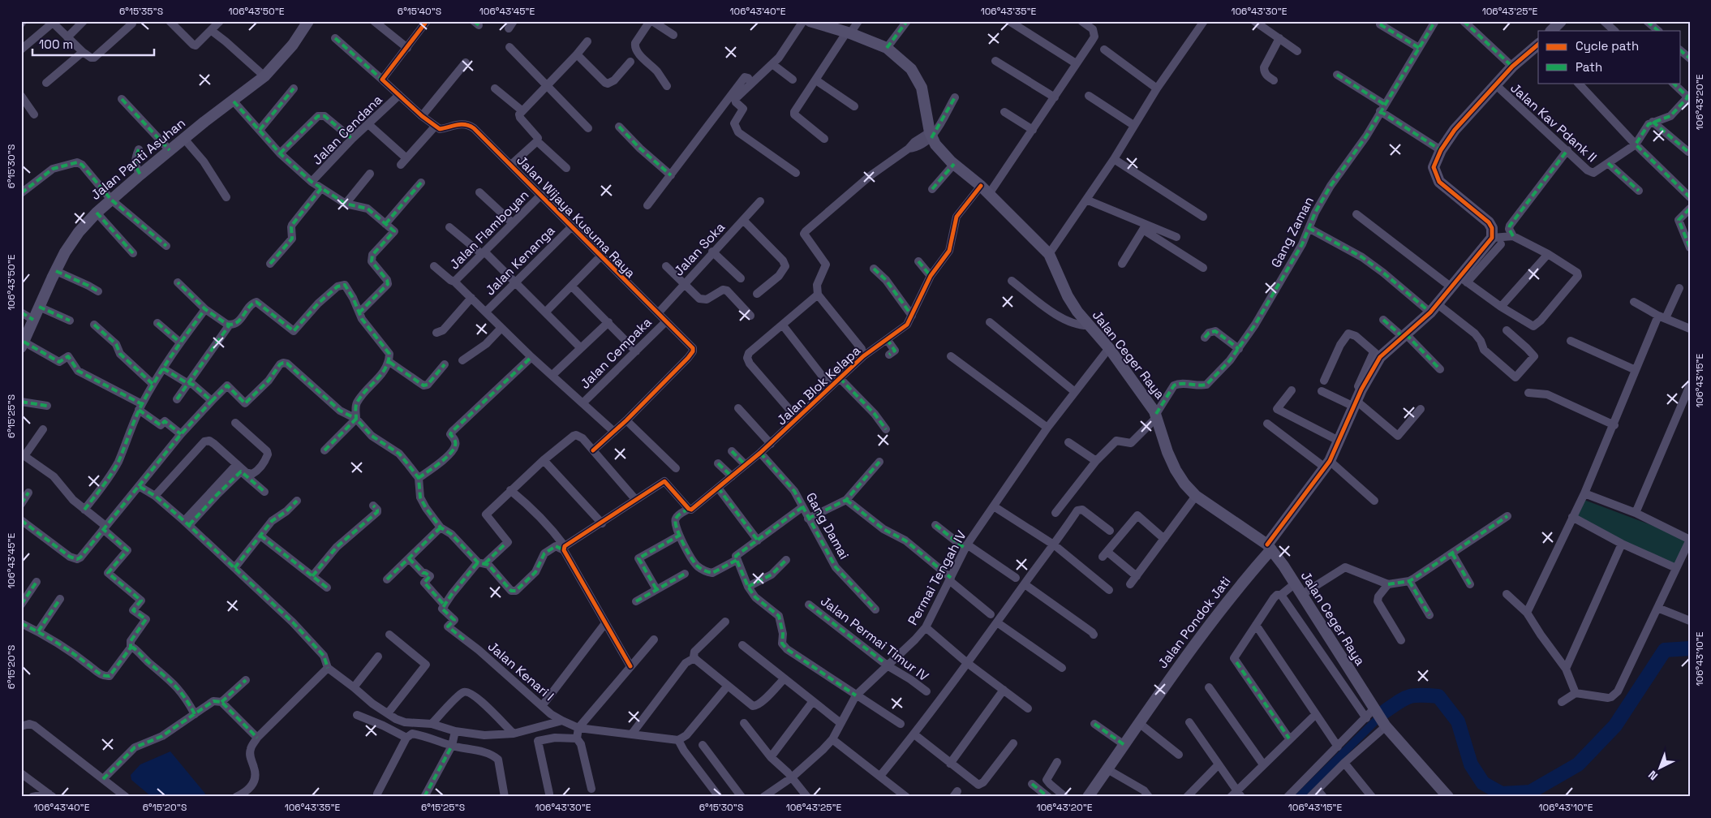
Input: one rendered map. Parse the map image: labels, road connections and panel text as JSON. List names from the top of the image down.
{
  "streets": {
    "street": [
      "Jalan Kav Pdank II",
      "Jalan Cendana",
      "Jalan Panti Asuhan",
      "Jalan Wijaya Kusuma Raya",
      "Jalan Flamboyan",
      "Gang Zaman",
      "Jalan Soka",
      "Jalan Kenanga",
      "Jalan Cempaka",
      "Jalan Ceger Raya",
      "Jalan Blok Kelapa",
      "Gang Damai",
      "Permai Tengah IV",
      "Jalan Pondok Jati",
      "Jalan Permai Timur IV",
      "Jalan Kenari I"
    ]
  },
  "crossings": [
    ["Jalan Wijaya Kusuma Raya", "Jalan Flamboyan"],
    ["Jalan Wijaya Kusuma Raya", "Jalan Soka"],
    ["Jalan Wijaya Kusuma Raya", "Jalan Kenanga"],
    ["Jalan Wijaya Kusuma Raya", "Jalan Cempaka"],
    ["Gang Zaman", "Jalan Ceger Raya"],
    ["Jalan Ceger Raya", "Jalan Blok Kelapa"],
    ["Jalan Ceger Raya", "Permai Tengah IV"],
    ["Jalan Ceger Raya", "Jalan Pondok Jati"],
    ["Jalan Blok Kelapa", "Gang Damai"],
    ["Permai Tengah IV", "Jalan Permai Timur IV"]
  ],
  "legend": ["Cycle path", "Path"],
  "scale_bar": "100 m",
  "north": "bottom left",
  "coordinates": [
    "6°15'35\"S",
    "106°43'50\"E",
    "6°15'40\"S",
    "106°43'45\"E",
    "106°43'40\"E",
    "106°43'35\"E",
    "106°43'30\"E",
    "106°43'25\"E",
    "106°43'20\"E",
    "6°15'30\"S",
    "106°43'15\"E",
    "6°15'25\"S",
    "106°43'10\"E",
    "6°15'20\"S"
  ]
}
